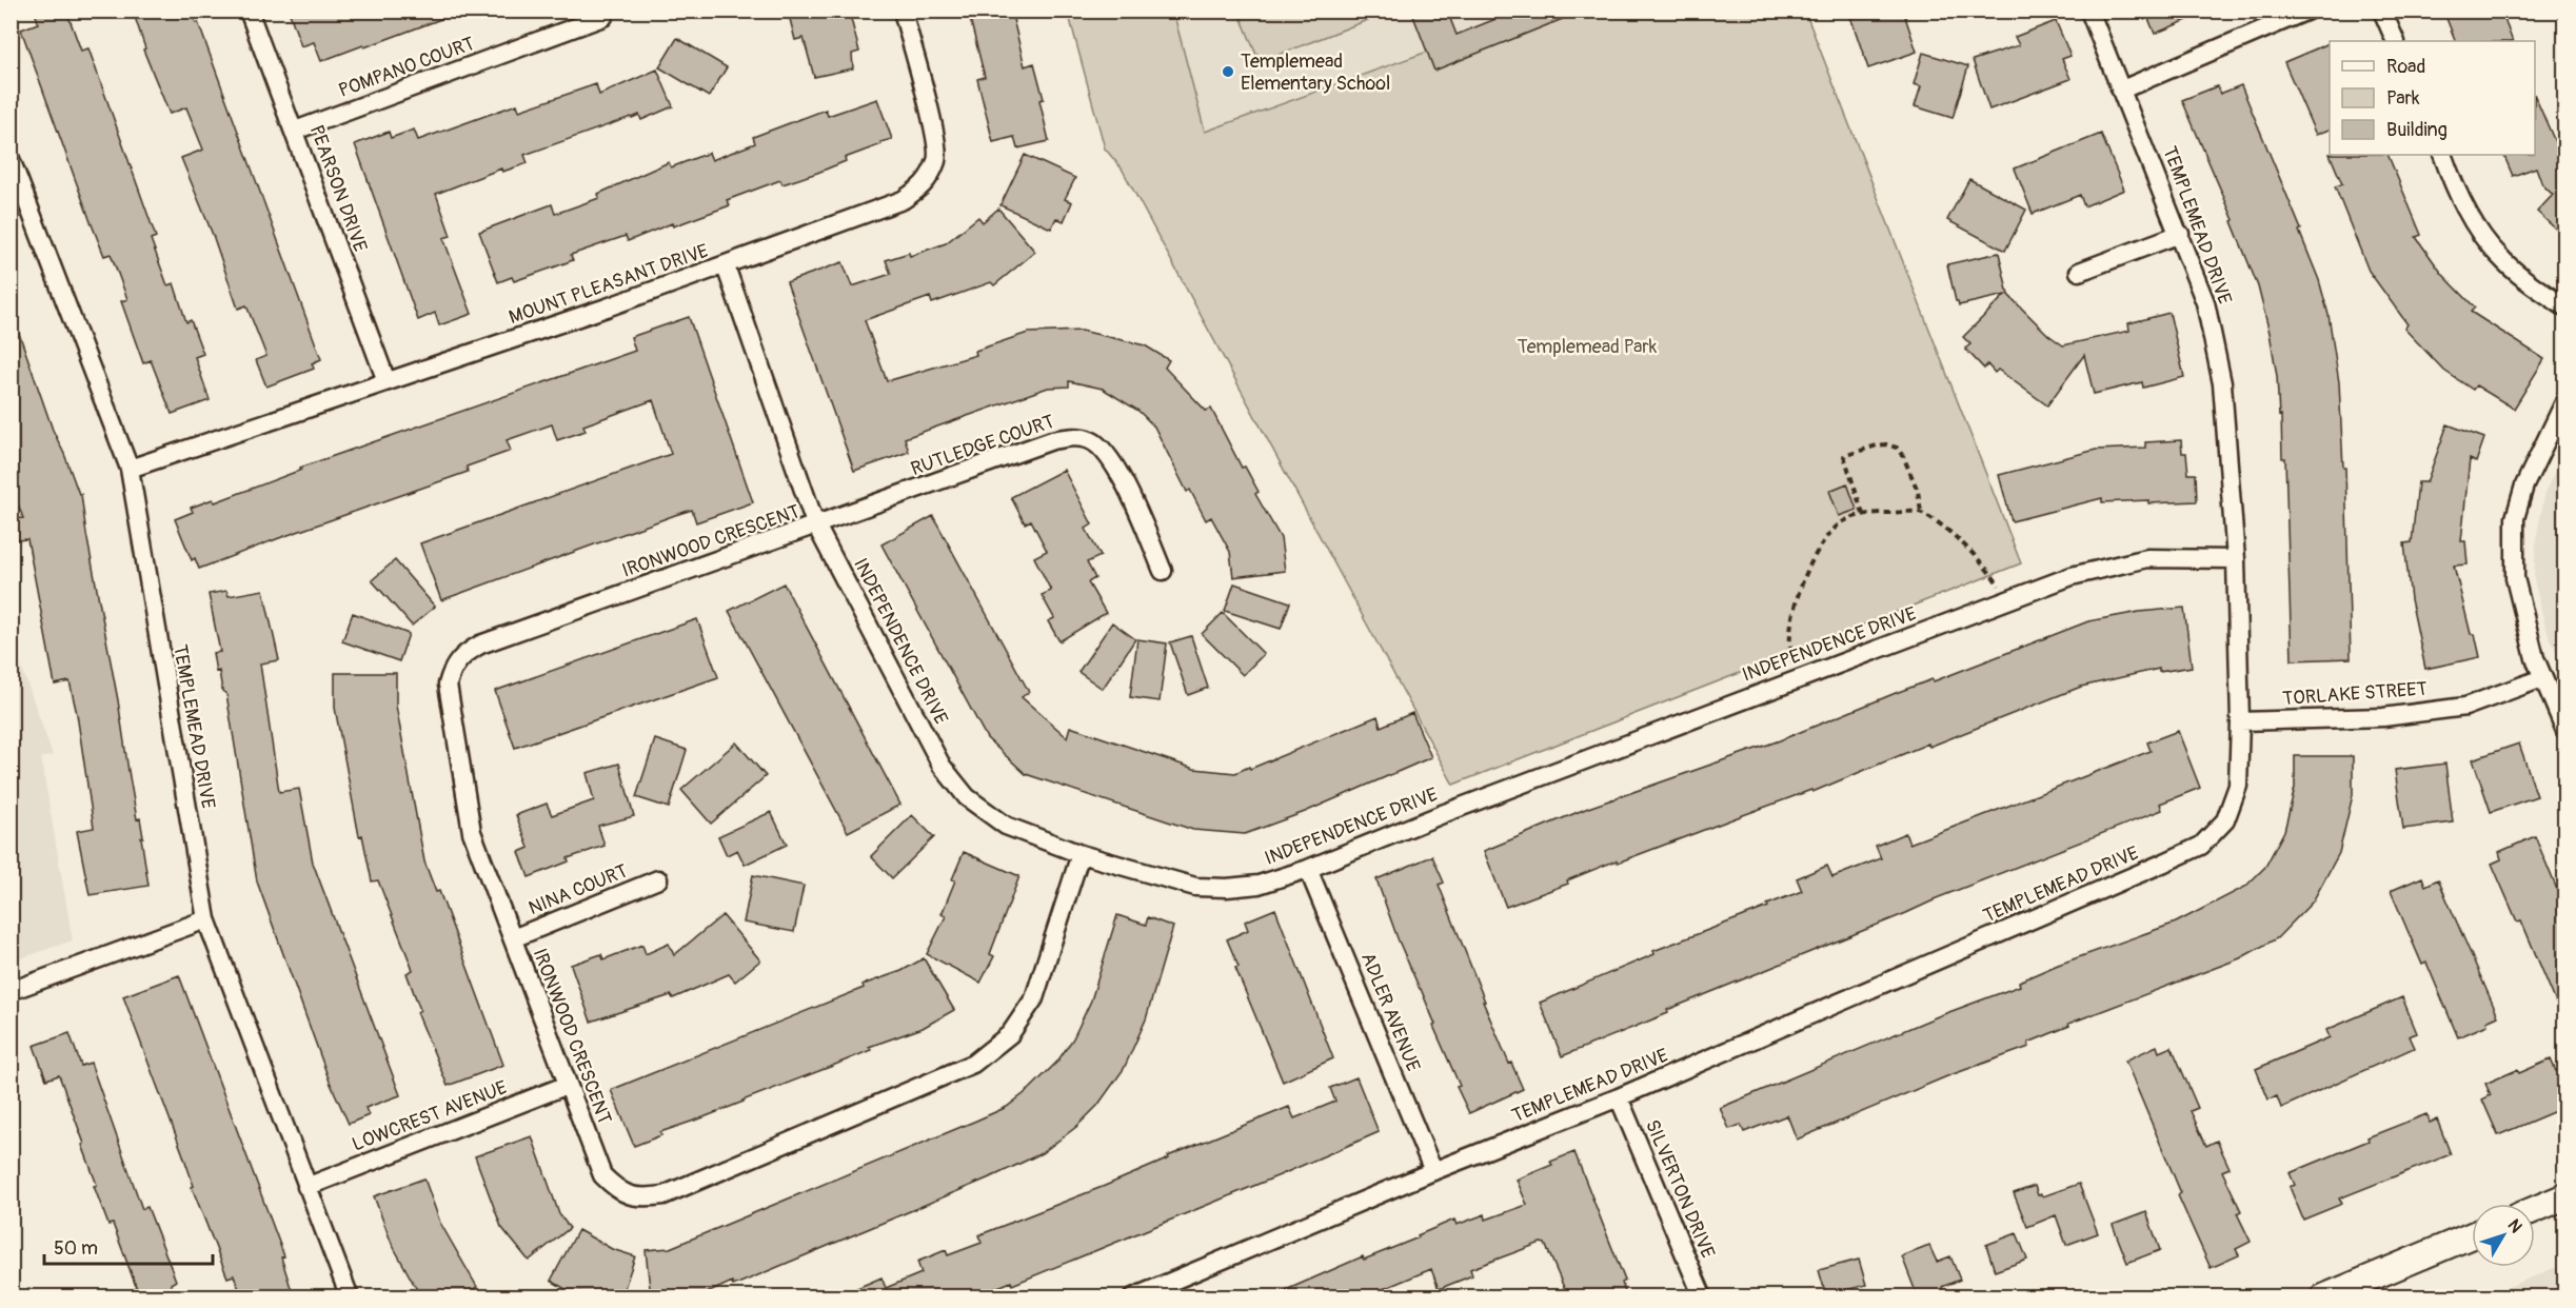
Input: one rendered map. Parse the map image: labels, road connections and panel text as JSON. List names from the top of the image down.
{
  "streets": {
    "street": [
      "POMPANO COURT",
      "PEARSON DRIVE",
      "TEMPLEMEAD DRIVE",
      "MOUNT PLEASANT DRIVE",
      "RUTLEDGE COURT",
      "IRONWOOD CRESCENT",
      "INDEPENDENCE DRIVE",
      "TORLAKE STREET",
      "NINA COURT",
      "ADLER AVENUE",
      "LOWCREST AVENUE",
      "SILVERTON DRIVE"
    ]
  },
  "crossings": [
    ["POMPANO COURT", "PEARSON DRIVE"],
    ["PEARSON DRIVE", "MOUNT PLEASANT DRIVE"],
    ["TEMPLEMEAD DRIVE", "MOUNT PLEASANT DRIVE"],
    ["TEMPLEMEAD DRIVE", "INDEPENDENCE DRIVE"],
    ["TEMPLEMEAD DRIVE", "TORLAKE STREET"],
    ["TEMPLEMEAD DRIVE", "ADLER AVENUE"],
    ["TEMPLEMEAD DRIVE", "LOWCREST AVENUE"],
    ["TEMPLEMEAD DRIVE", "SILVERTON DRIVE"],
    ["MOUNT PLEASANT DRIVE", "INDEPENDENCE DRIVE"],
    ["RUTLEDGE COURT", "IRONWOOD CRESCENT"],
    ["RUTLEDGE COURT", "INDEPENDENCE DRIVE"],
    ["IRONWOOD CRESCENT", "INDEPENDENCE DRIVE"],
    ["IRONWOOD CRESCENT", "NINA COURT"],
    ["IRONWOOD CRESCENT", "LOWCREST AVENUE"],
    ["INDEPENDENCE DRIVE", "ADLER AVENUE"]
  ],
  "parks": ["Templemead Park"],
  "places": ["Templemead Elementary School"],
  "legend": ["Road", "Park", "Building"],
  "scale_bar": "50 m",
  "north": "top right"
}
